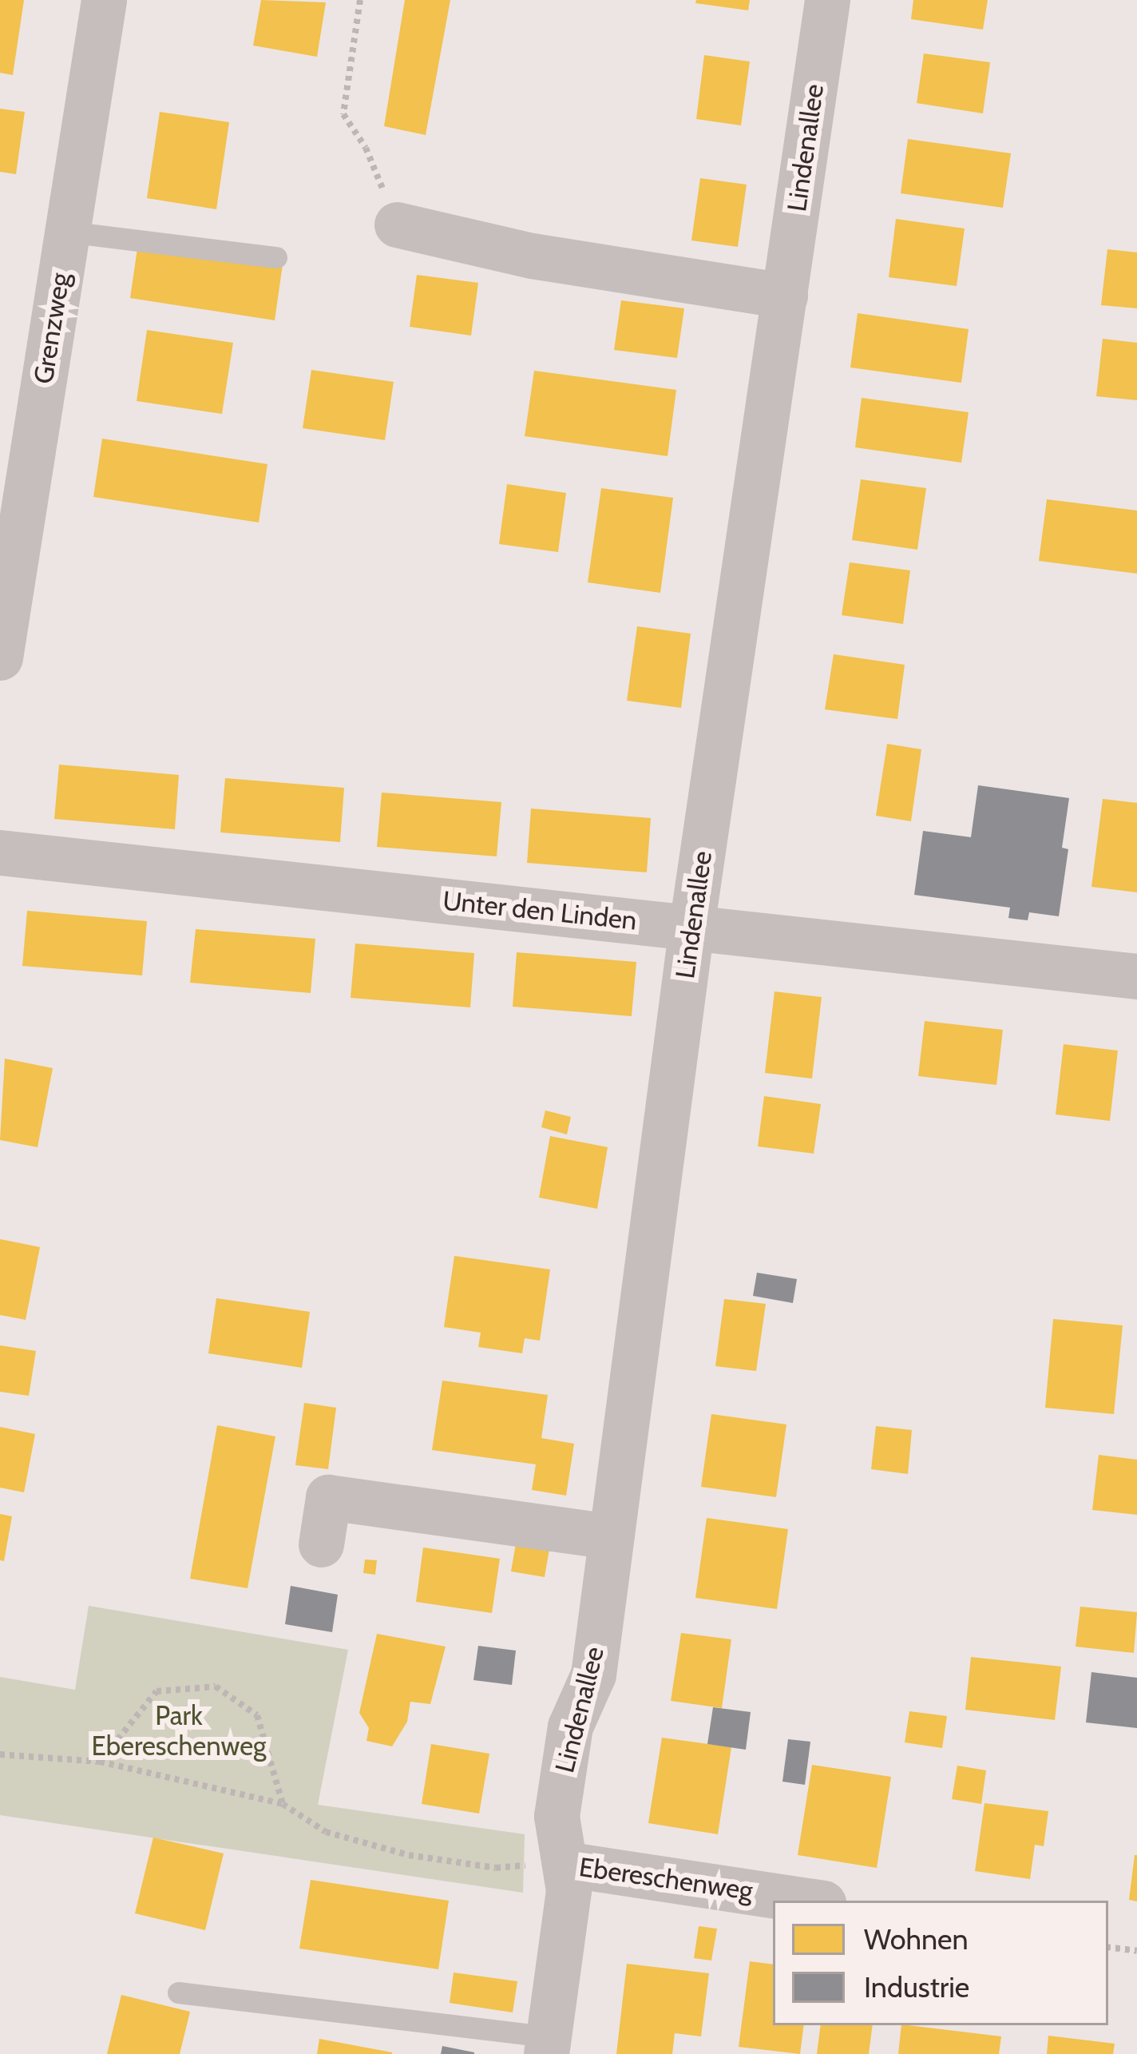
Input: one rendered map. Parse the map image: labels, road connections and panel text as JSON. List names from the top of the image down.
{
  "streets": {
    "street": [
      "Lindenallee",
      "Grenzweg",
      "Unter den Linden",
      "Ebereschenweg"
    ]
  },
  "crossings": [
    ["Lindenallee", "Unter den Linden"],
    ["Lindenallee", "Ebereschenweg"]
  ],
  "parks": ["Park Ebereschenweg"],
  "legend": ["Wohnen", "Industrie"]
}
